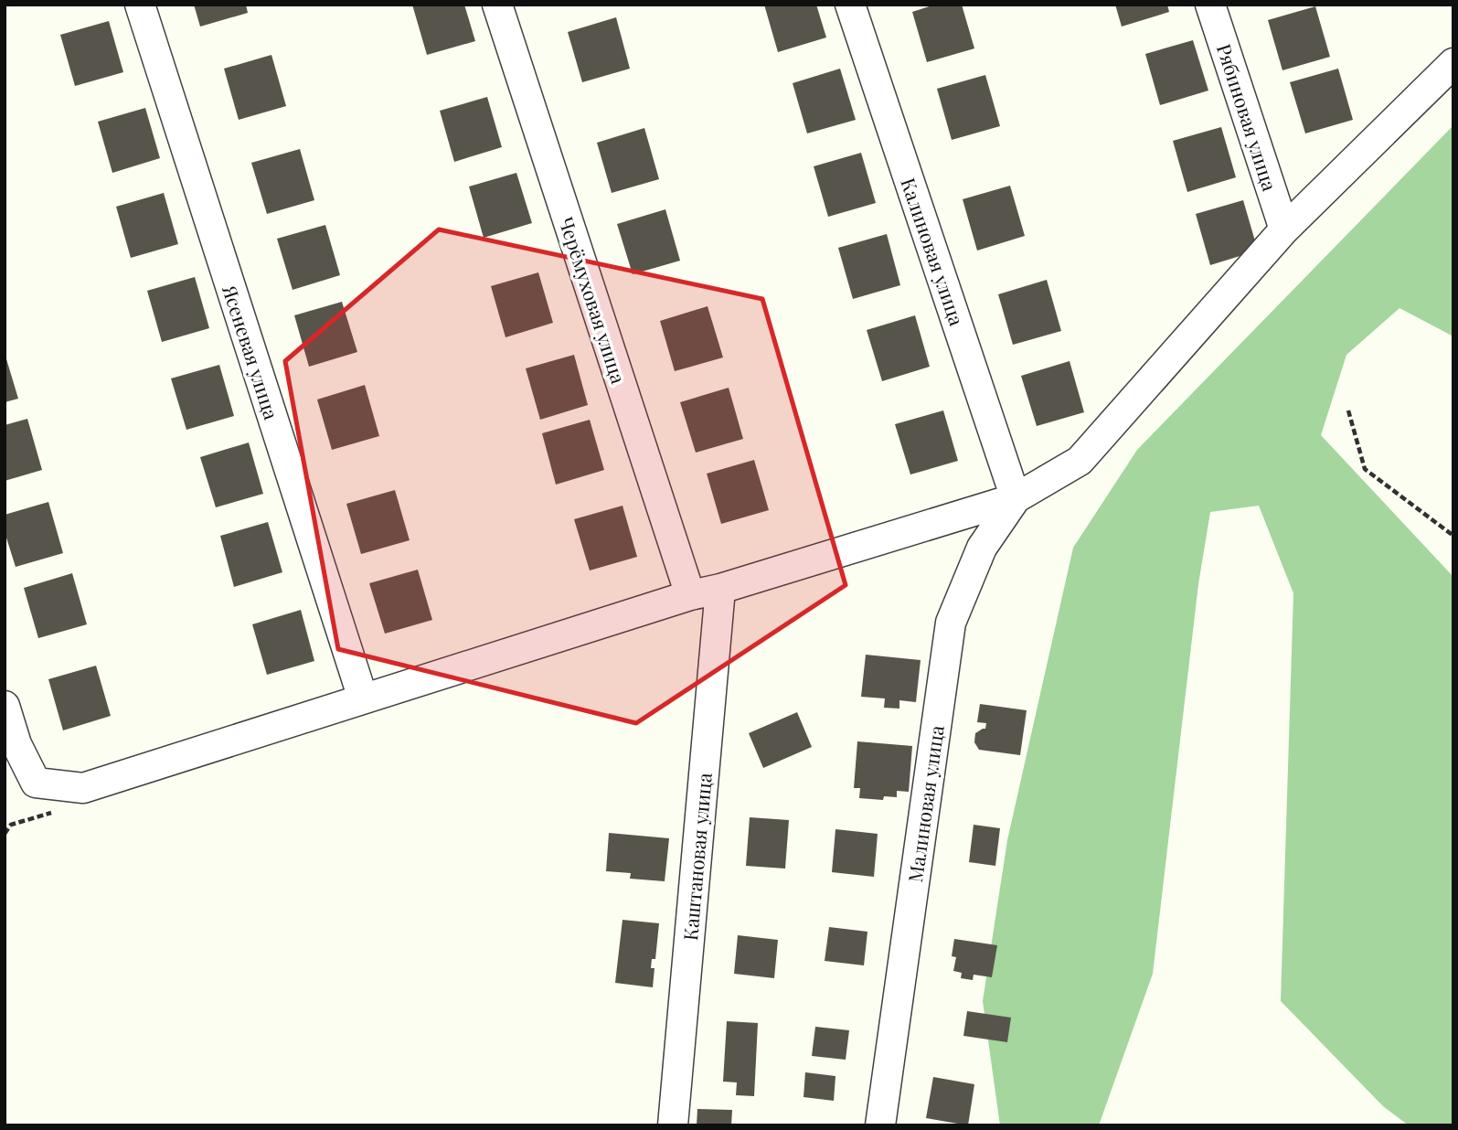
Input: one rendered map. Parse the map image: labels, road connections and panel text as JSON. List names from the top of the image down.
{
  "streets": {
    "street": [
      "Рябиновая улица",
      "Калиновая улица",
      "Черёмуховая улица",
      "Ясеневая улица",
      "Малиновая улица",
      "Каштановая улица"
    ]
  },
  "crossings": [
    ["Калиновая улица", "Малиновая улица"]
  ]
}
